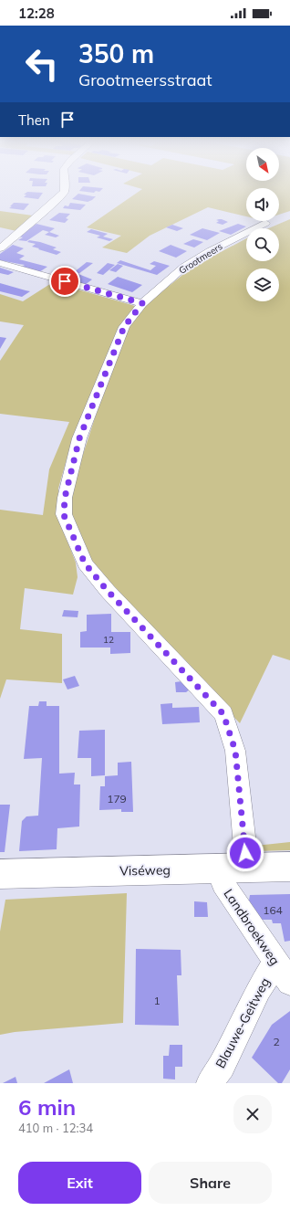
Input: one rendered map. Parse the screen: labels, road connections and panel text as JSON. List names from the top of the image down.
{
  "streets": {
    "main road": ["Viséweg"],
    "street": ["Grootmeers", "Landbroekweg", "Blauwe-Geitweg"]
  },
  "crossings": [
    ["Grootmeers", "Viséweg"],
    ["Viséweg", "Landbroekweg"],
    ["Landbroekweg", "Blauwe-Geitweg"]
  ],
  "house_numbers": [
    "12",
    "179",
    "164",
    "1",
    "2"
  ],
  "north": "bottom right",
  "page": {
    "status": "12:28",
    "turn": ["350 m", "Grootmeersstraat"],
    "then": "Then",
    "heading": ["6 min", "410 m · 12:34"],
    "buttons": ["Exit", "Share"]
  }
}
